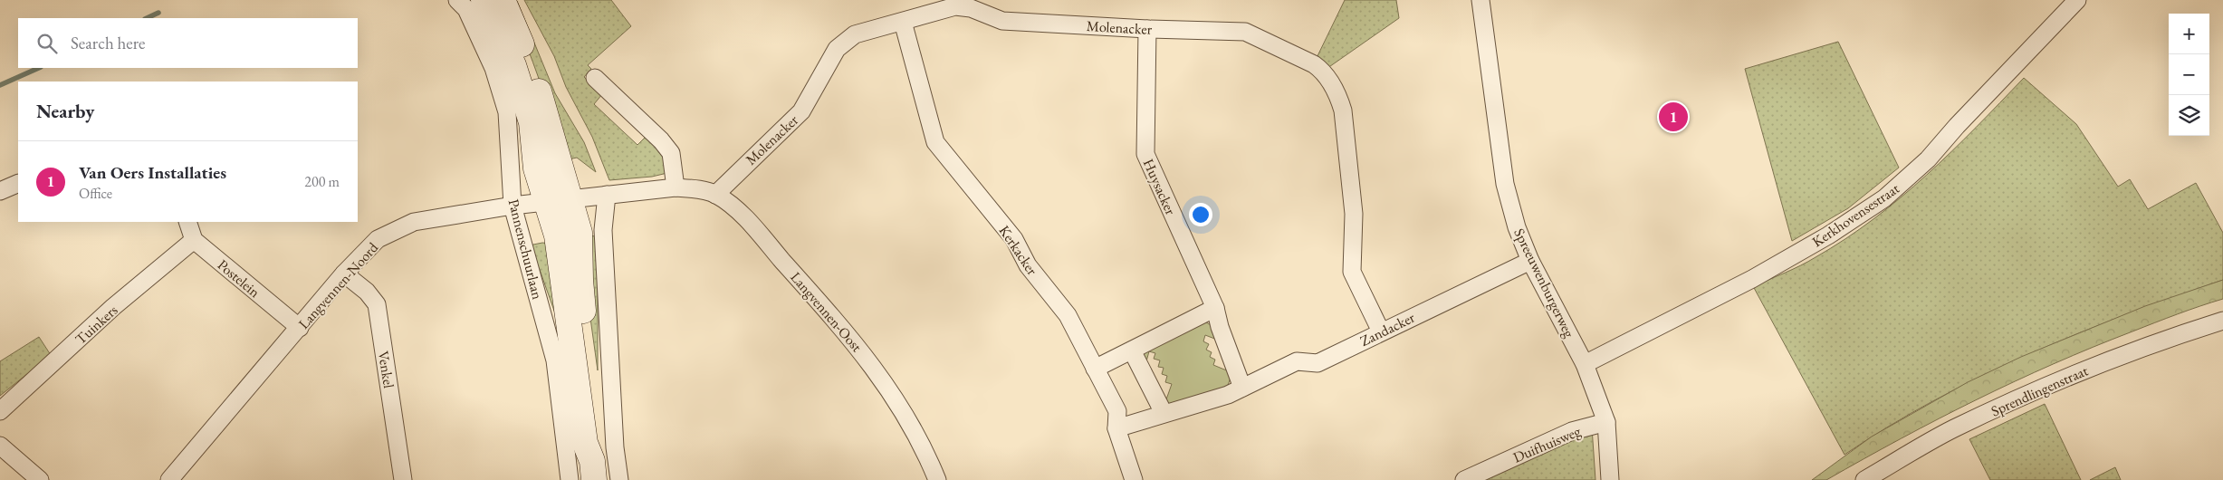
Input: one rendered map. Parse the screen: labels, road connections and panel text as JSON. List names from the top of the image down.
{
  "streets": {
    "main road": ["Pannenschuurlaan"],
    "street": [
      "Molenacker",
      "Huysacker",
      "Kerkhovensestraat",
      "Kerkacker",
      "Postelein",
      "Spreeuwenburgerweg",
      "Langvennen-Noord",
      "Langvennen-Oost",
      "Tuinkers",
      "Zandacker",
      "Venkel",
      "Sprendlingenstraat",
      "Duifhuisweg"
    ]
  },
  "crossings": [
    ["Molenacker", "Huysacker"],
    ["Molenacker", "Kerkacker"],
    ["Molenacker", "Langvennen-Oost"],
    ["Molenacker", "Zandacker"],
    ["Kerkhovensestraat", "Spreeuwenburgerweg"],
    ["Pannenschuurlaan", "Langvennen-Noord"],
    ["Pannenschuurlaan", "Langvennen-Oost"],
    ["Kerkacker", "Zandacker"],
    ["Postelein", "Langvennen-Noord"],
    ["Postelein", "Tuinkers"],
    ["Spreeuwenburgerweg", "Zandacker"],
    ["Spreeuwenburgerweg", "Duifhuisweg"],
    ["Langvennen-Noord", "Langvennen-Oost"],
    ["Langvennen-Noord", "Venkel"]
  ],
  "page": {
    "map_buttons": ["+", "−"],
    "search": "Search here",
    "heading": "Nearby",
    "pins": "1",
    "list": [
      {
        "mark": "1",
        "name": "Van Oers Installaties",
        "note": "Office",
        "value": "200 m"
      }
    ]
  }
}
